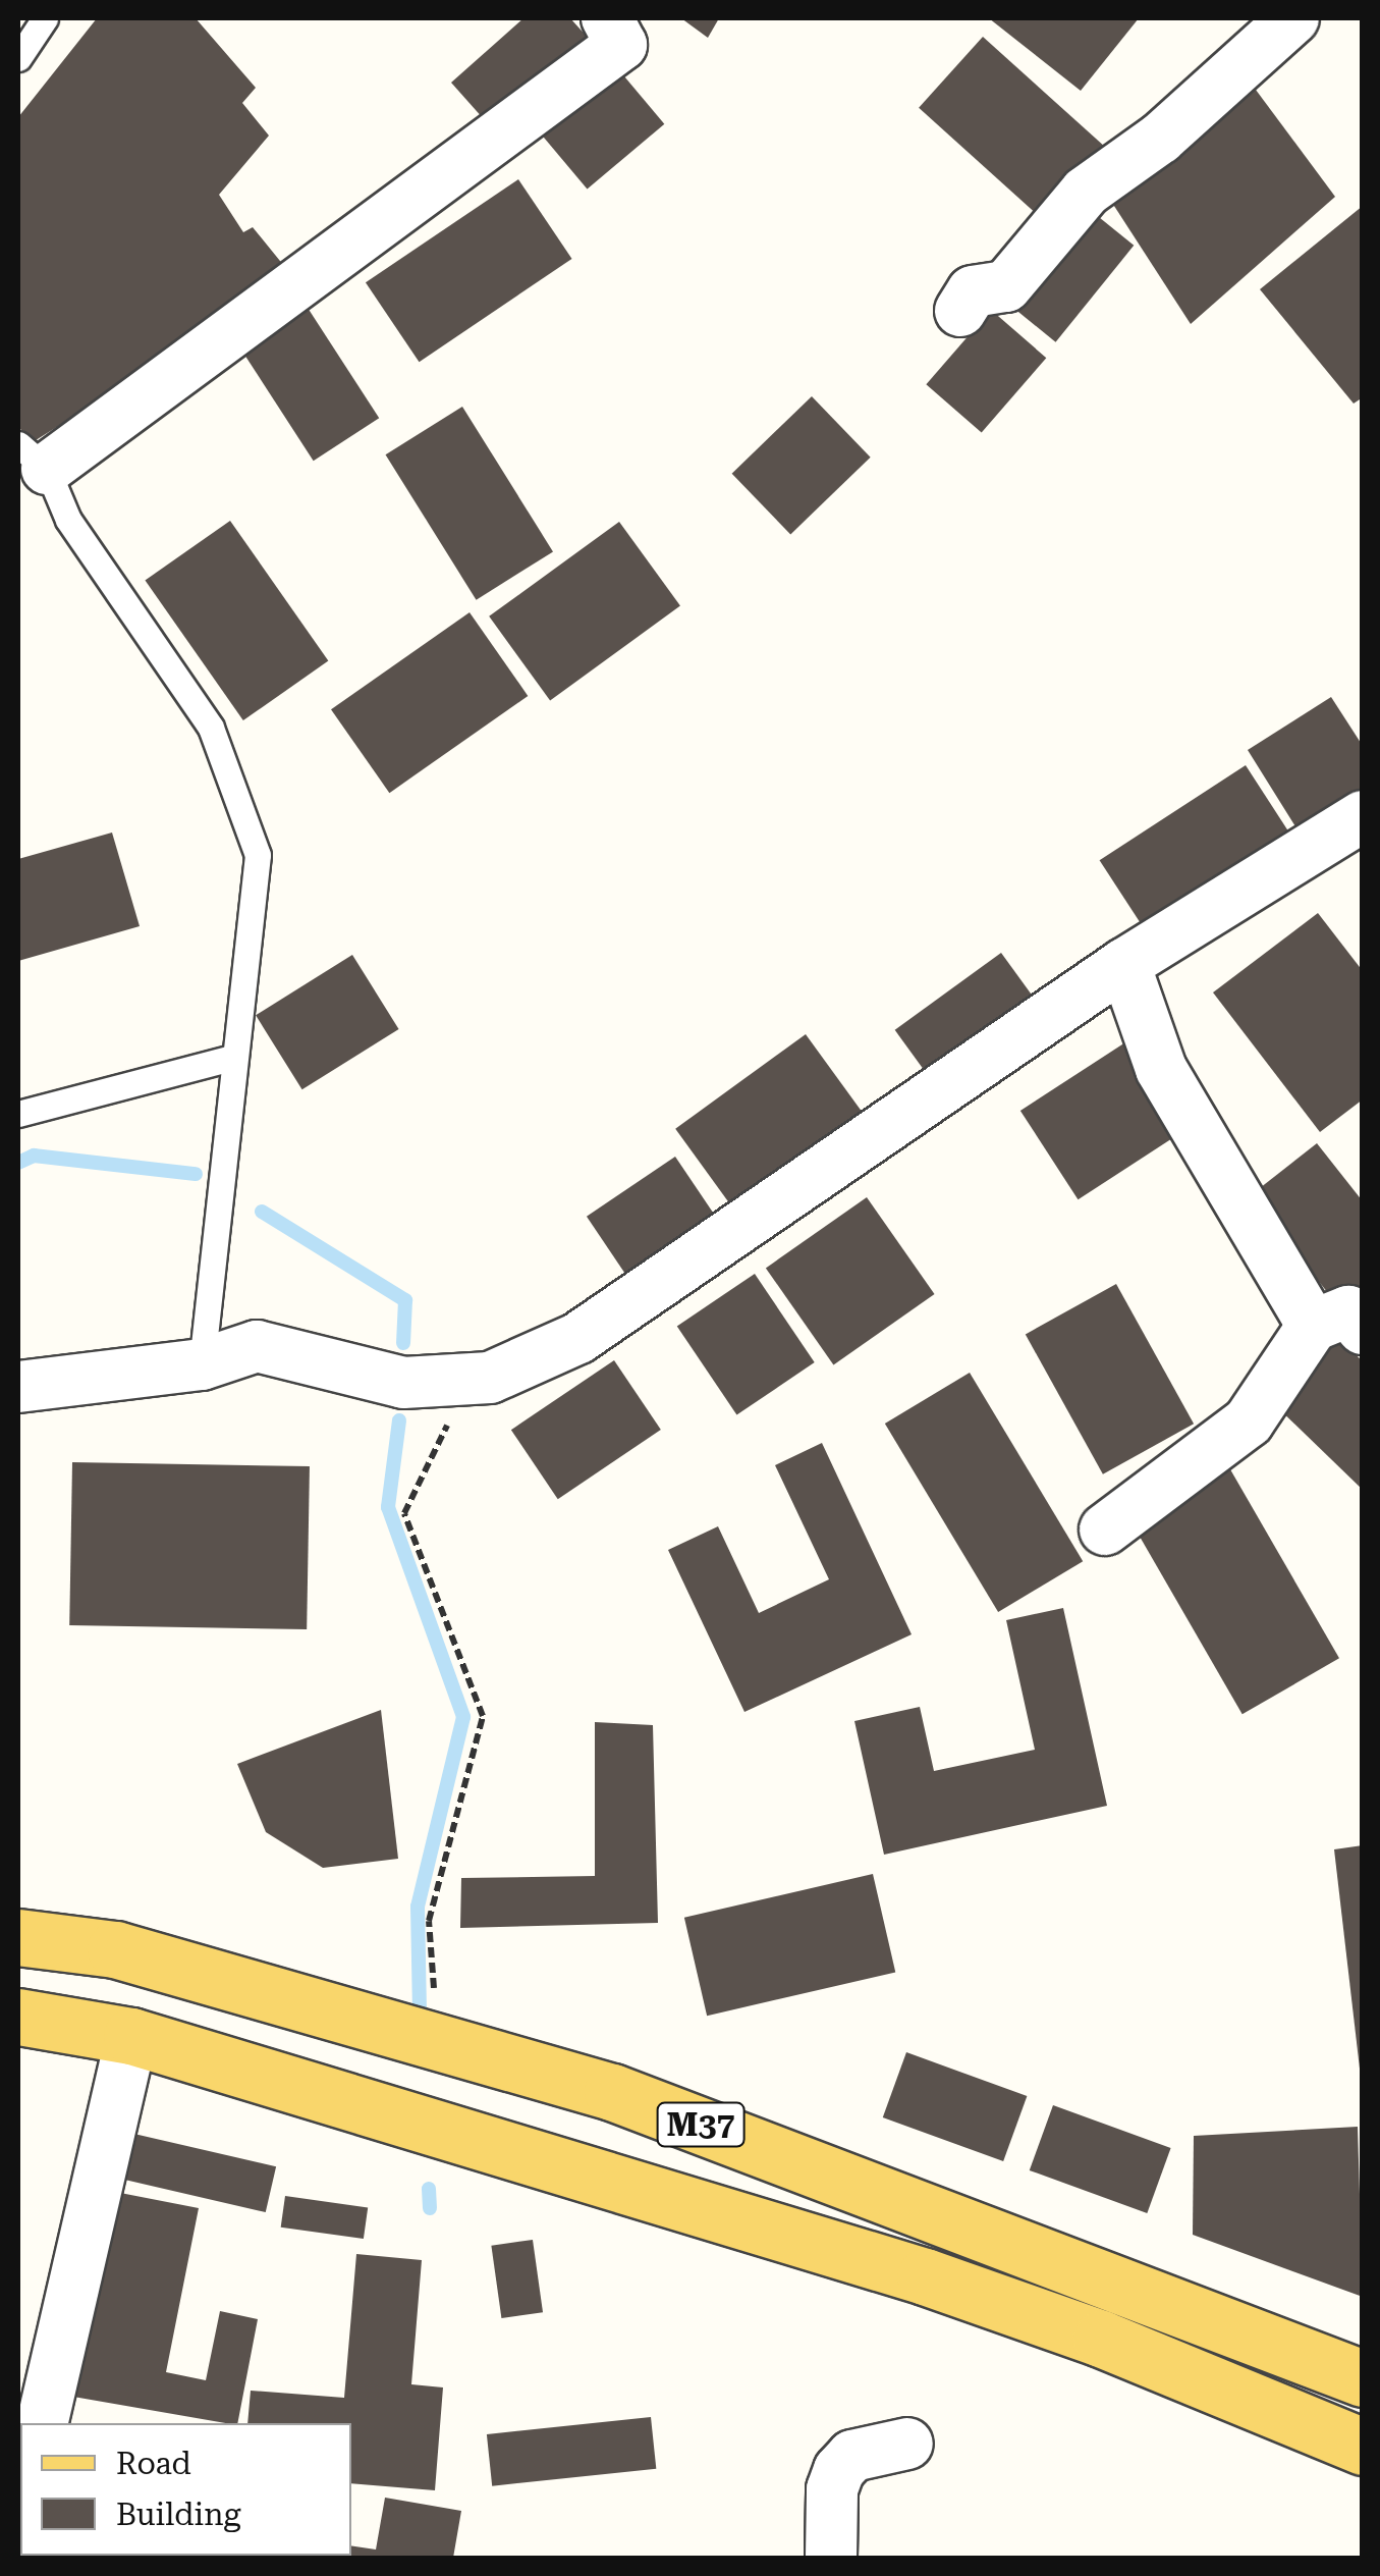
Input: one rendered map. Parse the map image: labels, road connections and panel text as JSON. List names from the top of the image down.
{
  "streets": {
    "main road": ["M37"]
  },
  "legend": ["Road", "Building"]
}
